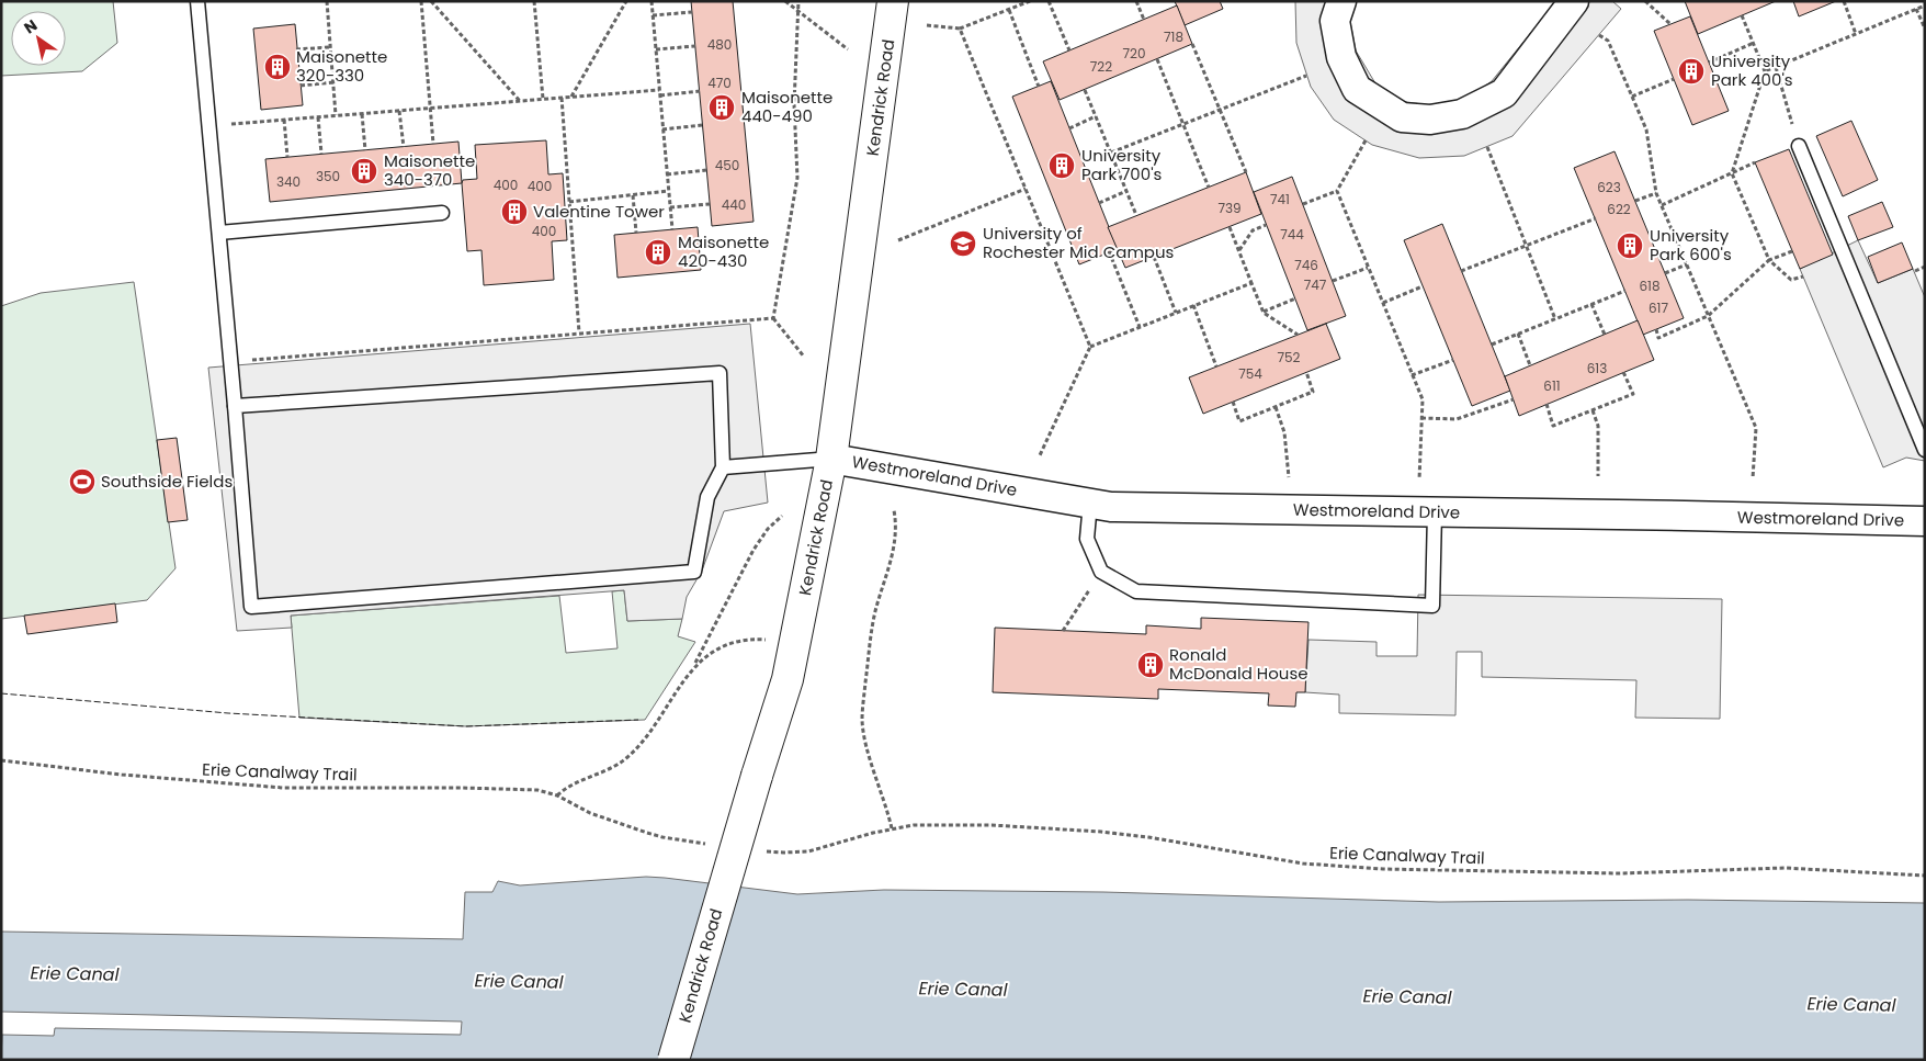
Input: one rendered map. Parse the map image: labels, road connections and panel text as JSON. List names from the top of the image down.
{
  "streets": {
    "street": ["Kendrick Road", "Westmoreland Drive"],
    "path": ["Erie Canalway Trail"]
  },
  "crossings": [
    ["Kendrick Road", "Westmoreland Drive"]
  ],
  "water": ["Erie Canal"],
  "places": {
    "building": [
      "Maisonette 320-330",
      "University Park 400's",
      "Maisonette 440-490",
      "University Park 700's",
      "Maisonette 340-370",
      "Valentine Tower",
      "University Park 600's",
      "Maisonette 420-430",
      "Ronald McDonald House"
    ],
    "school or university": ["University of Rochester Mid Campus"],
    "sports": ["Southside Fields"]
  },
  "house_numbers": [
    "718",
    "480",
    "720",
    "722",
    "470",
    "450",
    "350",
    "340",
    "400",
    "400",
    "623",
    "741",
    "440",
    "739",
    "622",
    "400",
    "744",
    "746",
    "747",
    "618",
    "617",
    "752",
    "613",
    "754",
    "611"
  ],
  "north": "top left"
}
